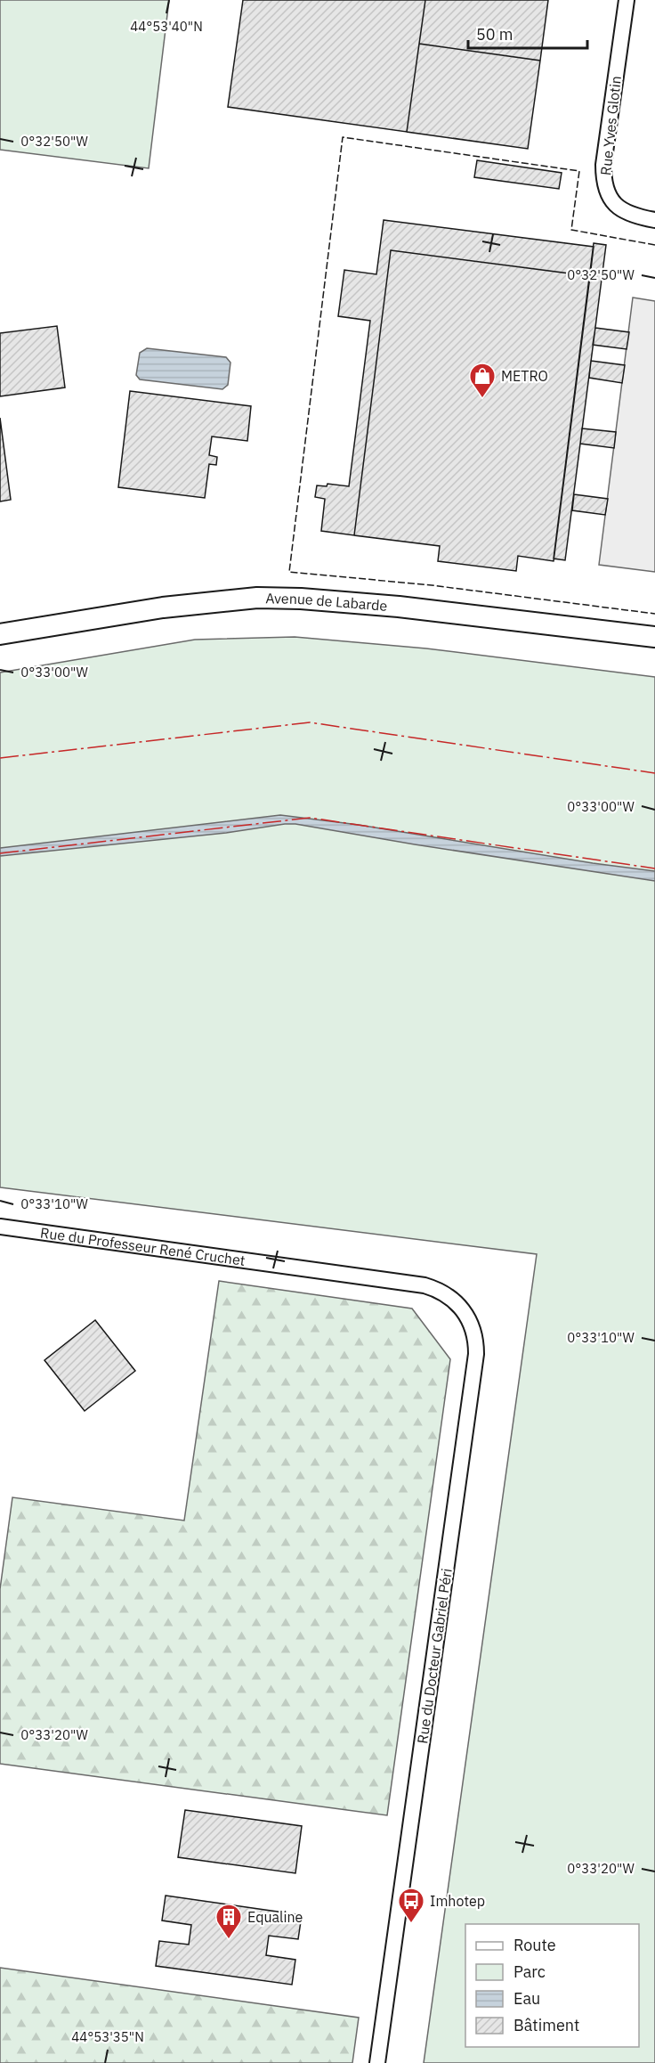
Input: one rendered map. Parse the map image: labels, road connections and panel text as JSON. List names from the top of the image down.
{
  "streets": {
    "main road": ["Avenue de Labarde"],
    "street": ["Rue Yves Glotin", "Rue du Professeur René Cruchet", "Rue du Docteur Gabriel Péri"]
  },
  "crossings": [
    ["Rue du Professeur René Cruchet", "Rue du Docteur Gabriel Péri"]
  ],
  "places": {
    "shop": ["METRO"],
    "bus stop": ["Imhotep"],
    "building": ["Equaline"]
  },
  "legend": [
    "Route",
    "Parc",
    "Eau",
    "Bâtiment"
  ],
  "scale_bar": "50 m",
  "coordinates": [
    "44°53'40\"N",
    "0°32'50\"W",
    "0°33'00\"W",
    "0°33'10\"W",
    "0°33'20\"W",
    "44°53'35\"N"
  ]
}
